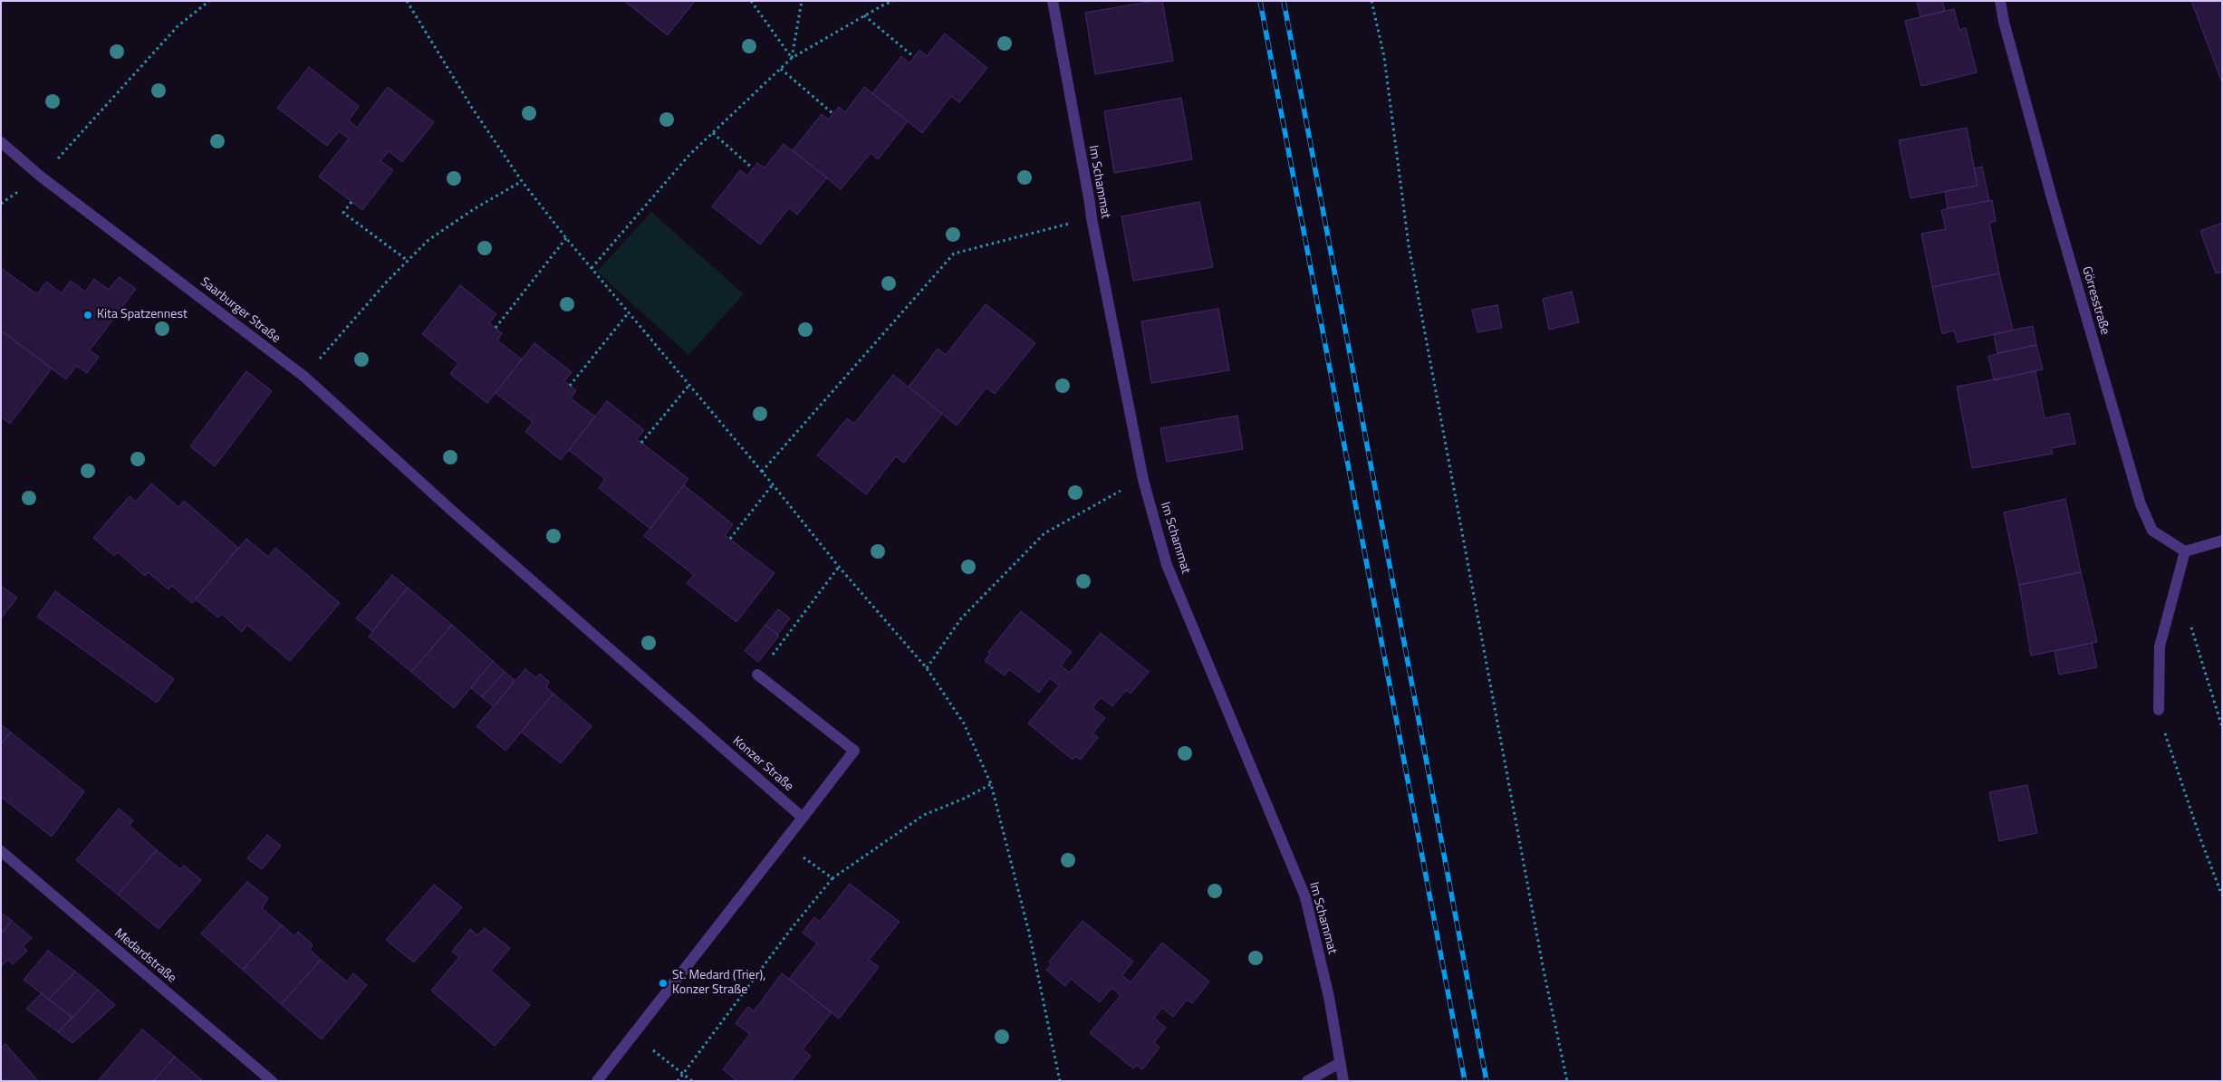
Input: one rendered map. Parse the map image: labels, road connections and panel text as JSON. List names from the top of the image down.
{
  "streets": {
    "street": [
      "Im Schammat",
      "Görresstraße",
      "Saarburger Straße",
      "Konzer Straße",
      "Medardstraße"
    ]
  },
  "crossings": [
    ["Saarburger Straße", "Konzer Straße"]
  ],
  "places": ["Kita Spatzennest", "St. Medard (Trier), Konzer Straße"]
}
